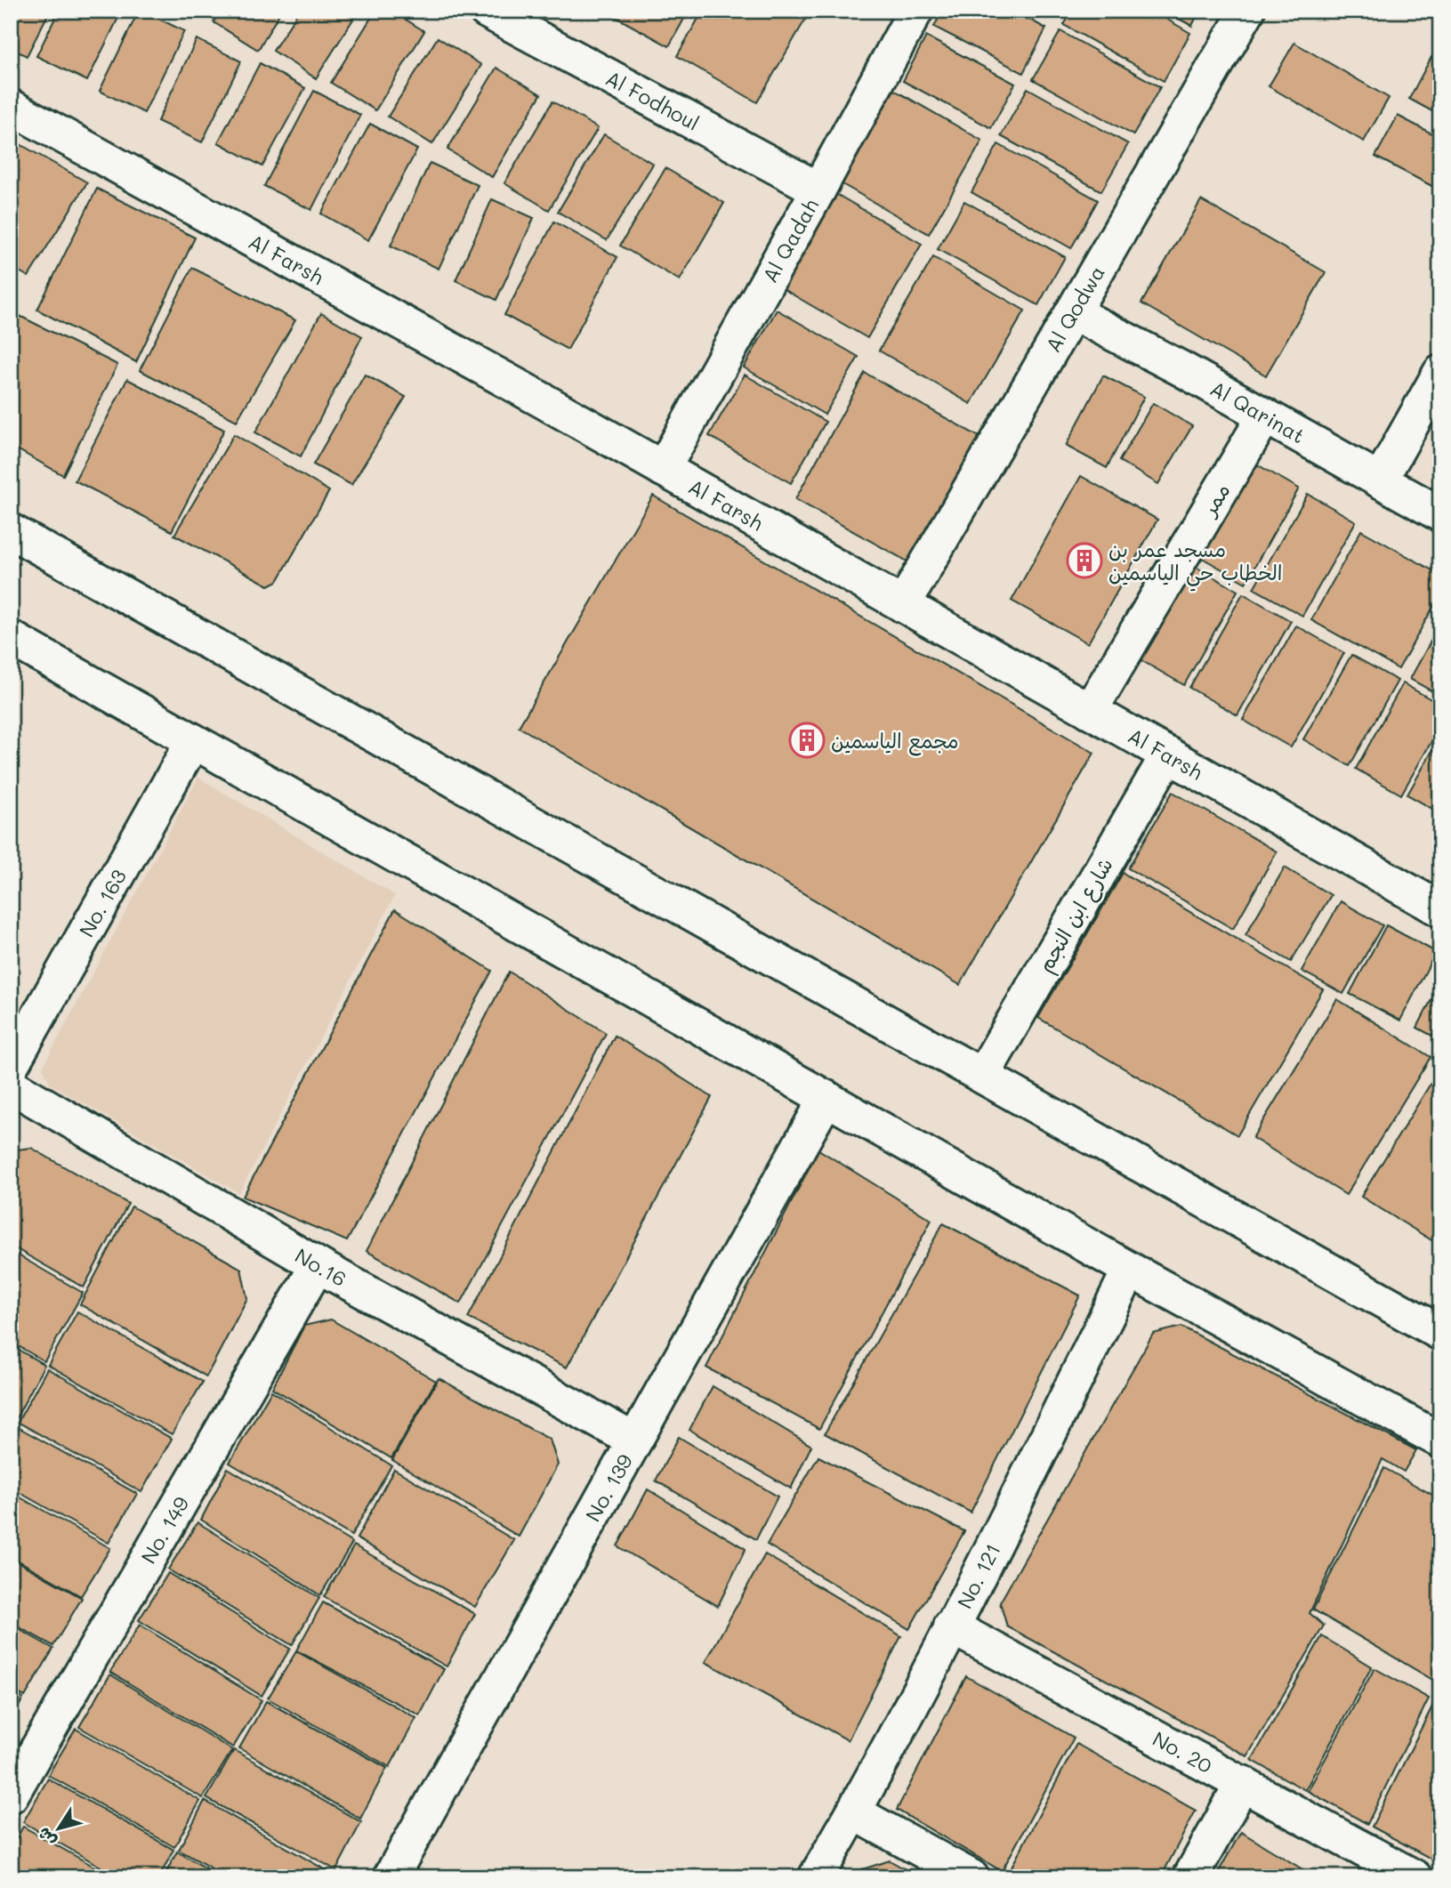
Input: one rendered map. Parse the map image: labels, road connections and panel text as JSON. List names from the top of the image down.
{
  "streets": {
    "street": [
      "Al Fodhoul",
      "Al Qadah",
      "Al Farsh",
      "Al Qodwa",
      "Al Qarinat",
      "ممر",
      "No. 163",
      "شارع ابن النجم",
      "No.16",
      "No. 139",
      "No. 149",
      "No. 121",
      "No. 20"
    ]
  },
  "crossings": [
    ["Al Fodhoul", "Al Qadah"],
    ["Al Qadah", "Al Farsh"],
    ["Al Farsh", "Al Qodwa"],
    ["Al Farsh", "ممر"],
    ["Al Farsh", "شارع ابن النجم"],
    ["Al Qodwa", "Al Qarinat"],
    ["Al Qarinat", "ممر"],
    ["No.16", "No. 139"],
    ["No.16", "No. 149"],
    ["No. 121", "No. 20"]
  ],
  "places": {
    "building": ["مسجد عمر بن الخطاب حي الياسمين", "مجمع الياسمين"]
  },
  "north": "bottom left"
}
